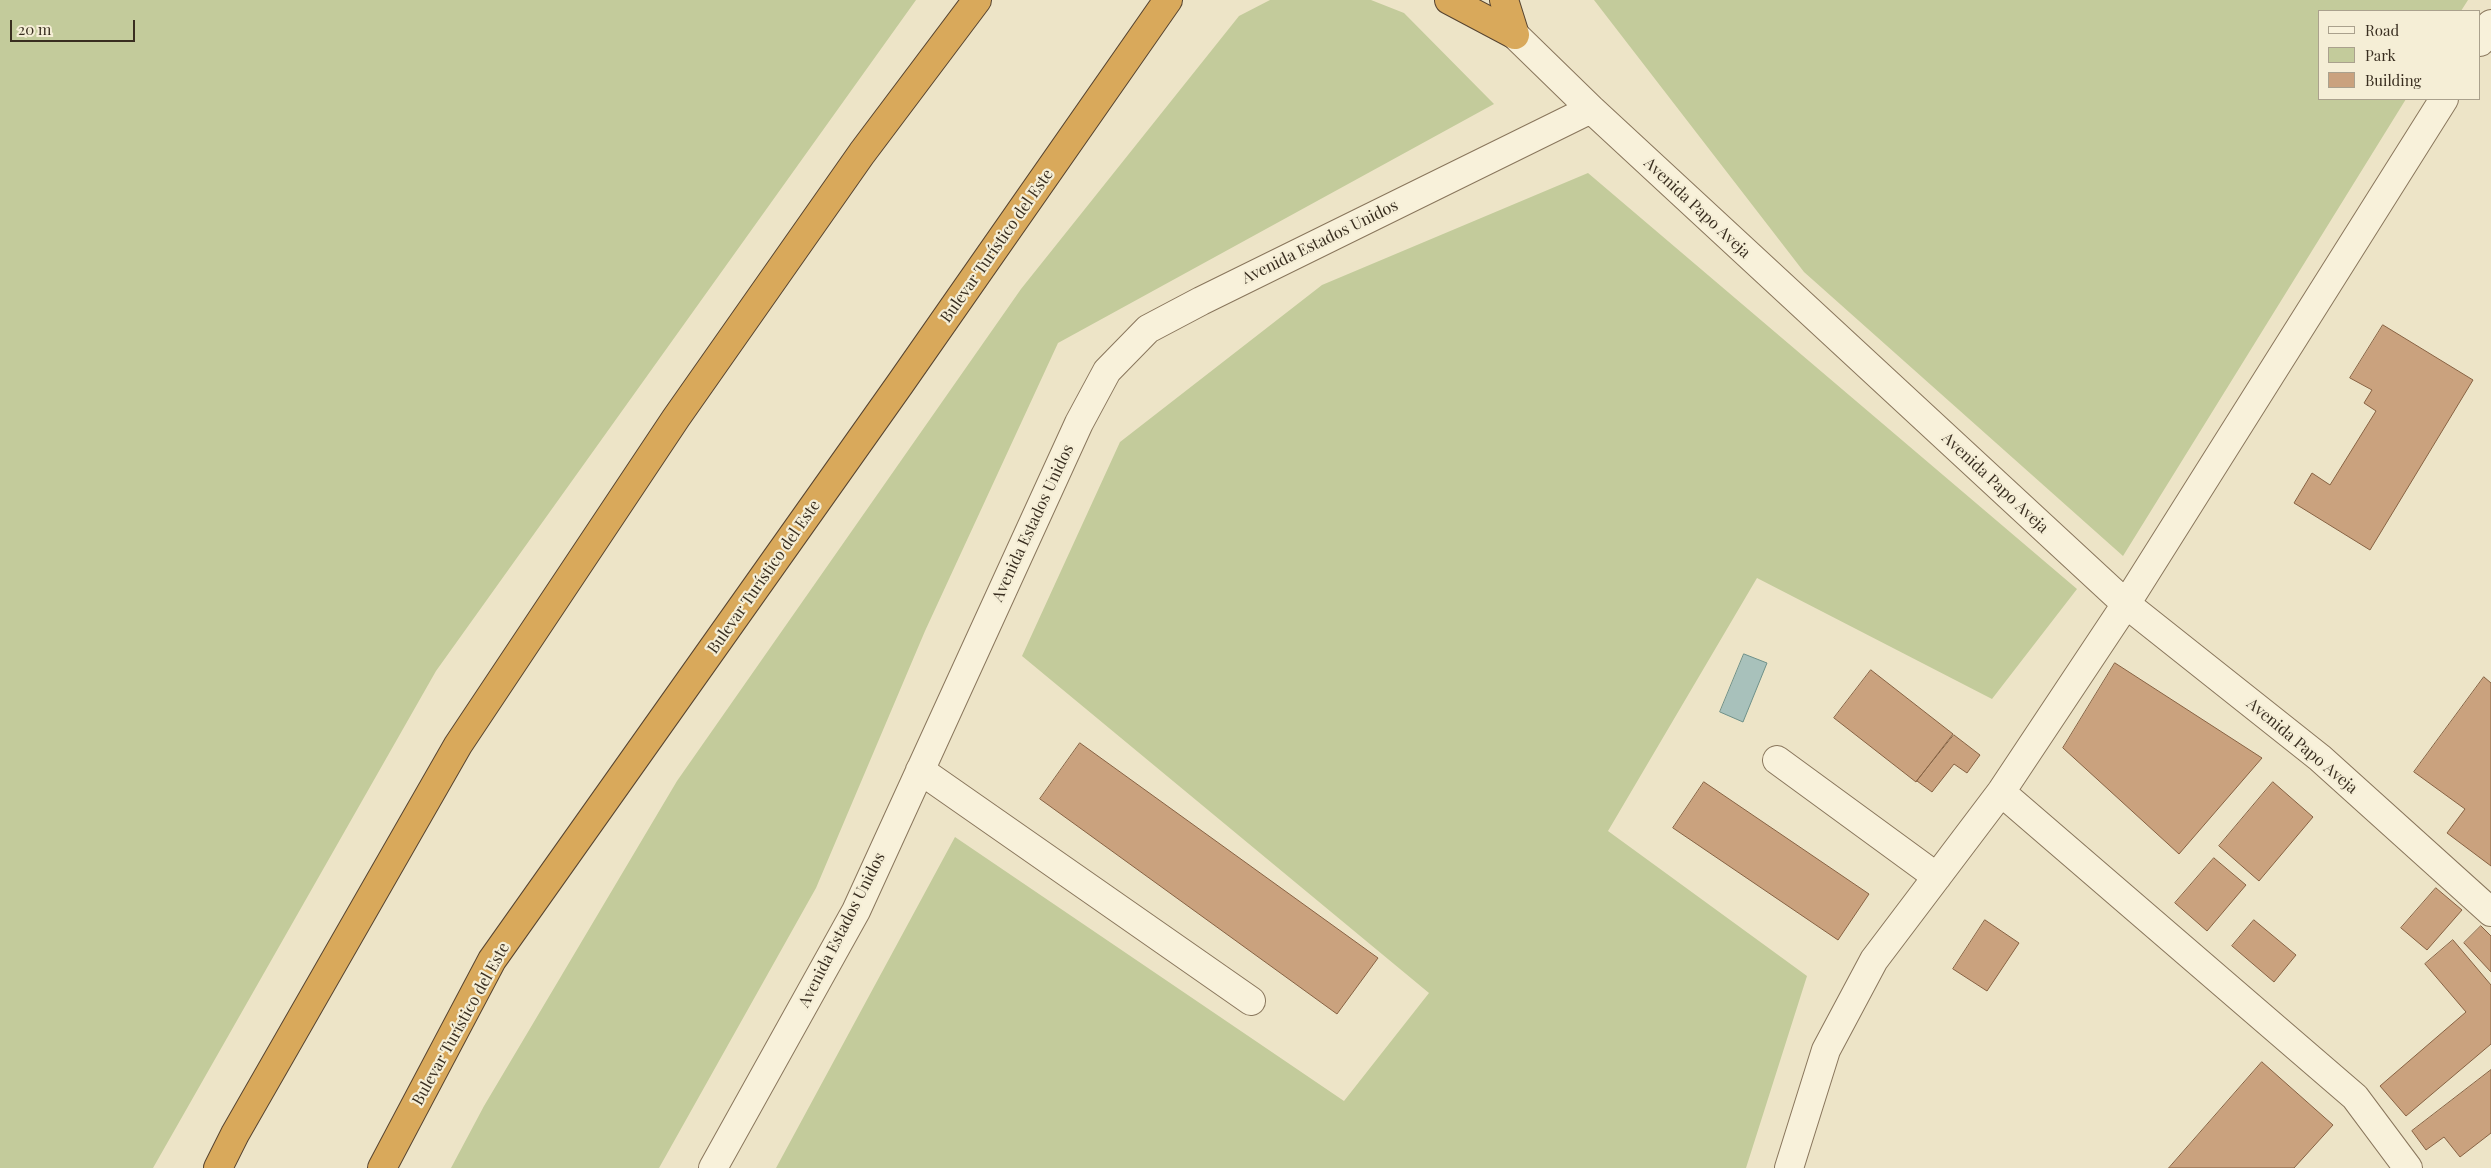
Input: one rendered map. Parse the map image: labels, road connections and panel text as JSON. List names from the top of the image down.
{
  "streets": {
    "highway": ["Bulevar Turístico del Este"],
    "street": ["Avenida Papo Aveja", "Avenida Estados Unidos"]
  },
  "crossings": [
    ["Avenida Papo Aveja", "Avenida Estados Unidos"]
  ],
  "legend": ["Road", "Park", "Building"],
  "scale_bar": "20 m"
}
